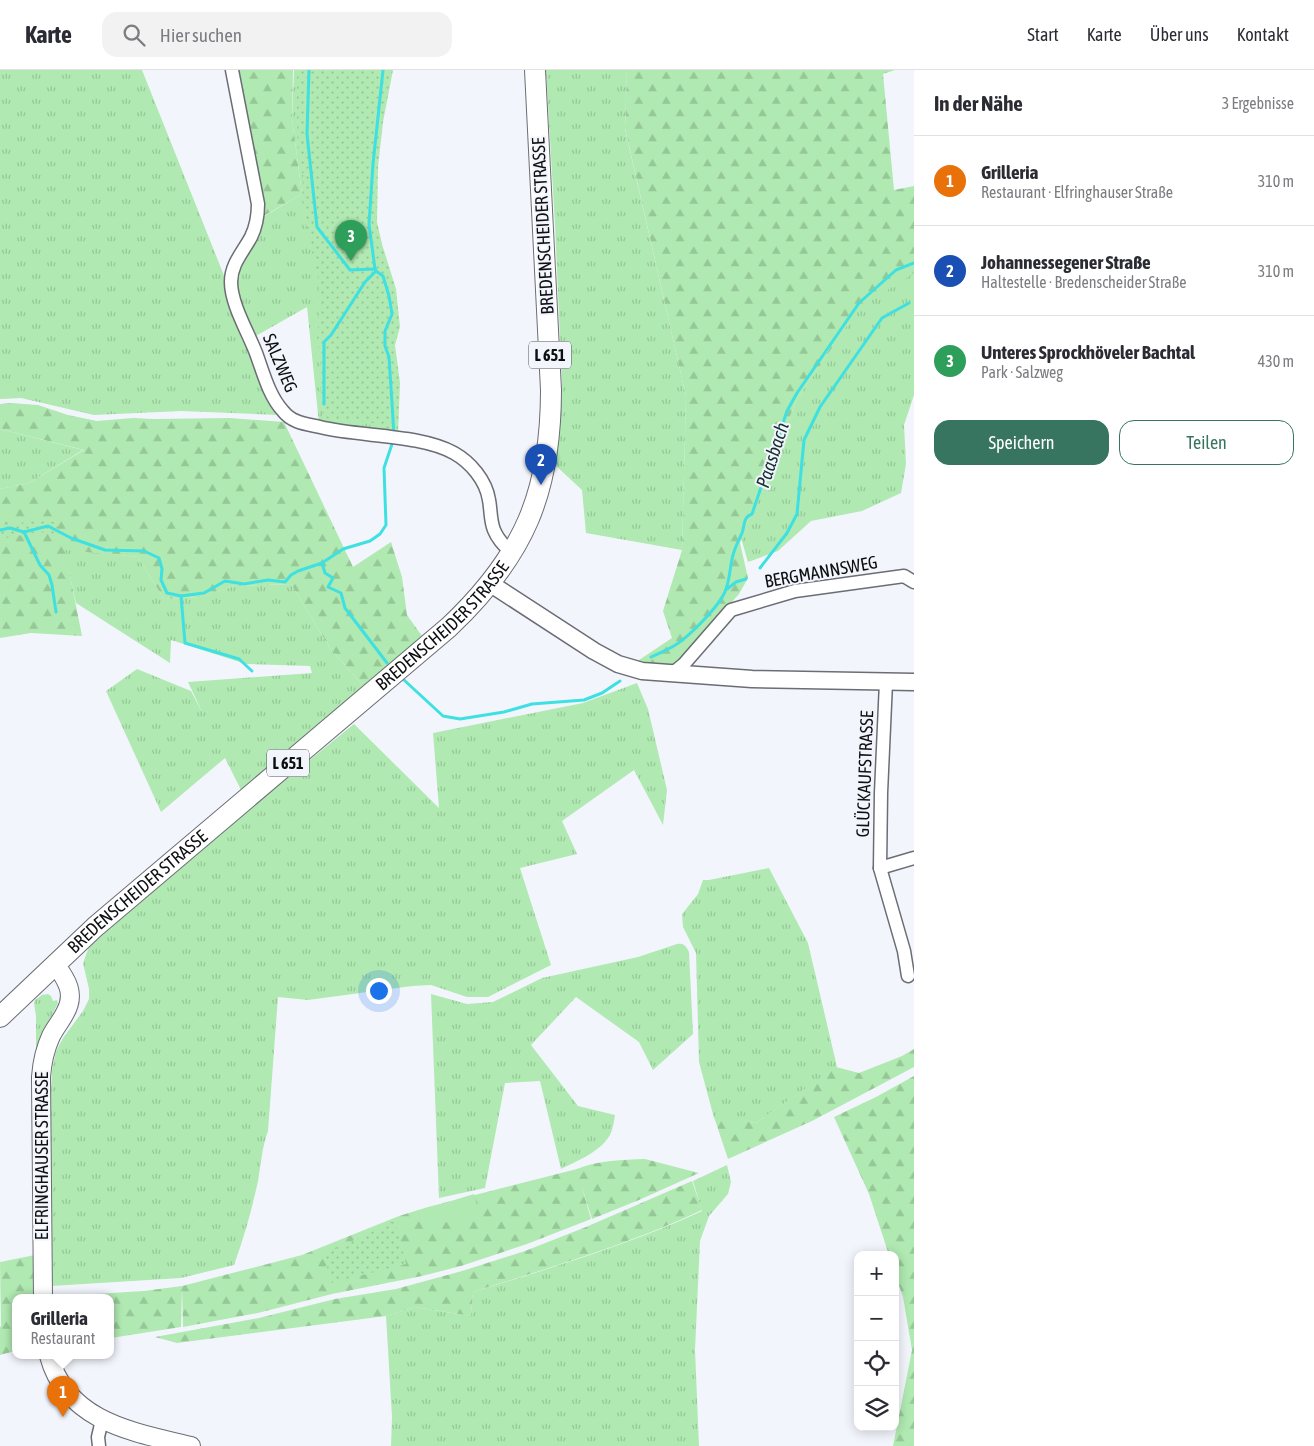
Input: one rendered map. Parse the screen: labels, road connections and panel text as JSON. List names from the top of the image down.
{
  "streets": {
    "main road": ["BREDENSCHEIDER STRASSE", "L 651", "ELFRINGHAUSER STRASSE"],
    "street": ["SALZWEG", "BERGMANNSWEG", "GLÜCKAUFSTRASSE"]
  },
  "crossings": [
    ["BREDENSCHEIDER STRASSE", "SALZWEG"],
    ["BREDENSCHEIDER STRASSE", "ELFRINGHAUSER STRASSE"]
  ],
  "water": ["Paasbach"],
  "page": {
    "header": "Karte",
    "search": "Hier suchen",
    "nav": [
      "Start",
      "Karte",
      "Über uns",
      "Kontakt"
    ],
    "heading": ["In der Nähe", "3 Ergebnisse"],
    "list": [
      {
        "mark": "1",
        "name": "Grilleria",
        "note": "Restaurant · Elfringhauser Straße",
        "value": "310 m"
      },
      {
        "mark": "2",
        "name": "Johannessegener Straße",
        "note": "Haltestelle · Bredenscheider Straße",
        "value": "310 m"
      },
      {
        "mark": "3",
        "name": "Unteres Sprockhöveler Bachtal",
        "note": "Park · Salzweg",
        "value": "430 m"
      }
    ],
    "pins": ["3", "2", "1"],
    "buttons": ["Speichern", "Teilen"],
    "map_buttons": ["+", "−"],
    "popup": ["Grilleria", "Restaurant"]
  }
}
